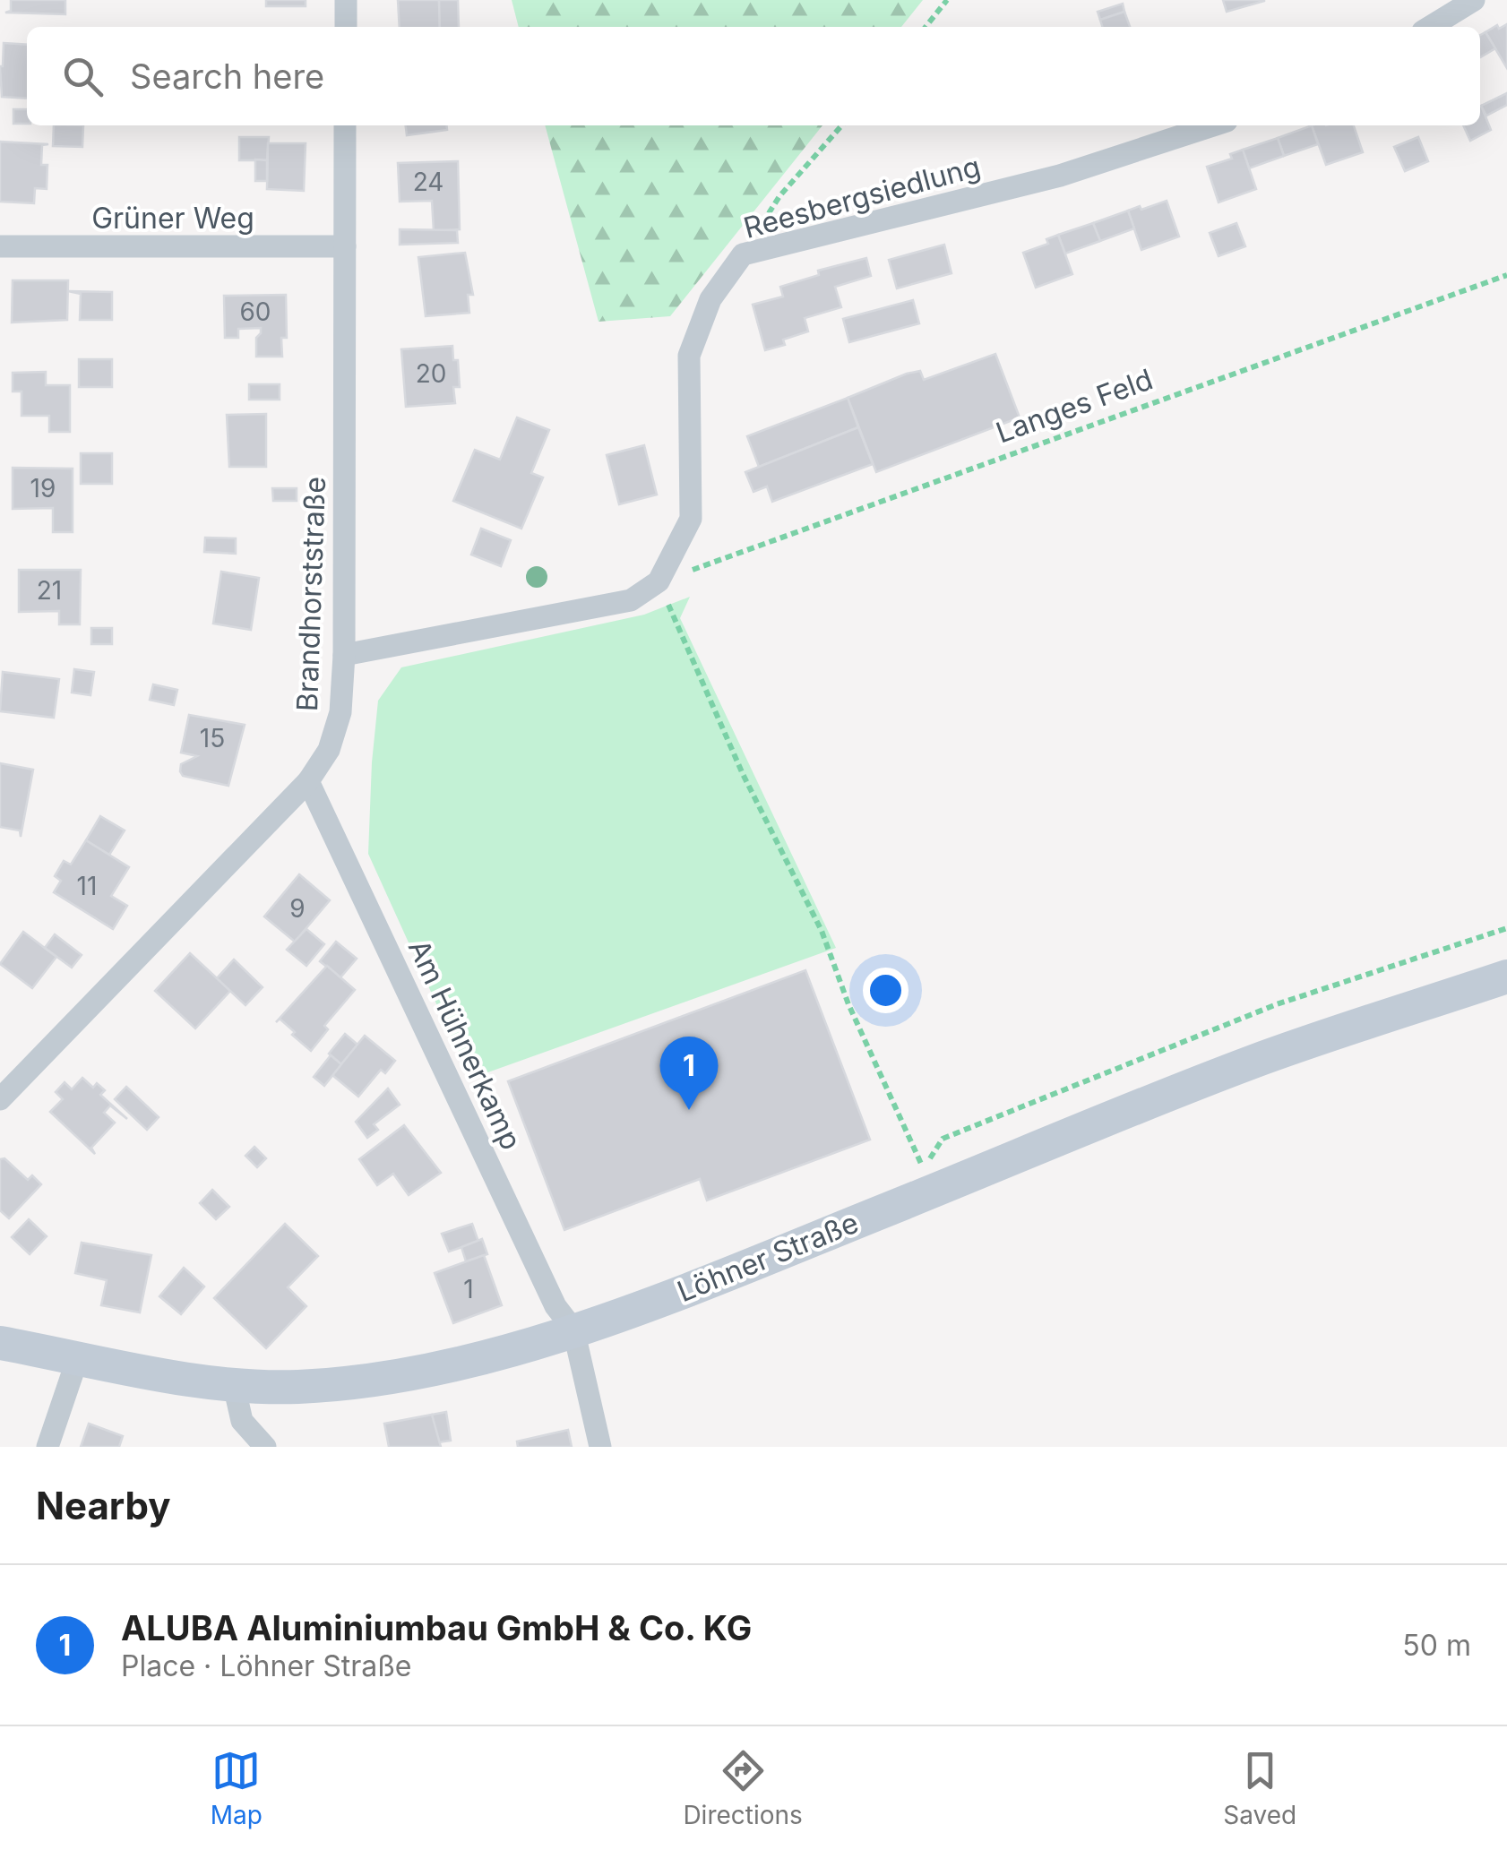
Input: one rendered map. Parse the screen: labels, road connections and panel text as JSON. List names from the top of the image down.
{
  "streets": {
    "main road": ["Löhner Straße"],
    "street": [
      "Reesbergsiedlung",
      "Grüner Weg",
      "Brandhorststraße",
      "Am Hühnerkamp"
    ],
    "path": ["Langes Feld"]
  },
  "crossings": [
    ["Reesbergsiedlung", "Langes Feld"],
    ["Grüner Weg", "Brandhorststraße"],
    ["Brandhorststraße", "Am Hühnerkamp"],
    ["Am Hühnerkamp", "Löhner Straße"]
  ],
  "house_numbers": [
    "24",
    "60",
    "20",
    "19",
    "21",
    "15",
    "11",
    "9",
    "1"
  ],
  "page": {
    "search": "Search here",
    "pins": "1",
    "heading": "Nearby",
    "list": [
      {
        "mark": "1",
        "name": "ALUBA Aluminiumbau GmbH & Co. KG",
        "note": "Place · Löhner Straße",
        "value": "50 m"
      }
    ],
    "nav": ["Map", "Directions", "Saved"]
  }
}
